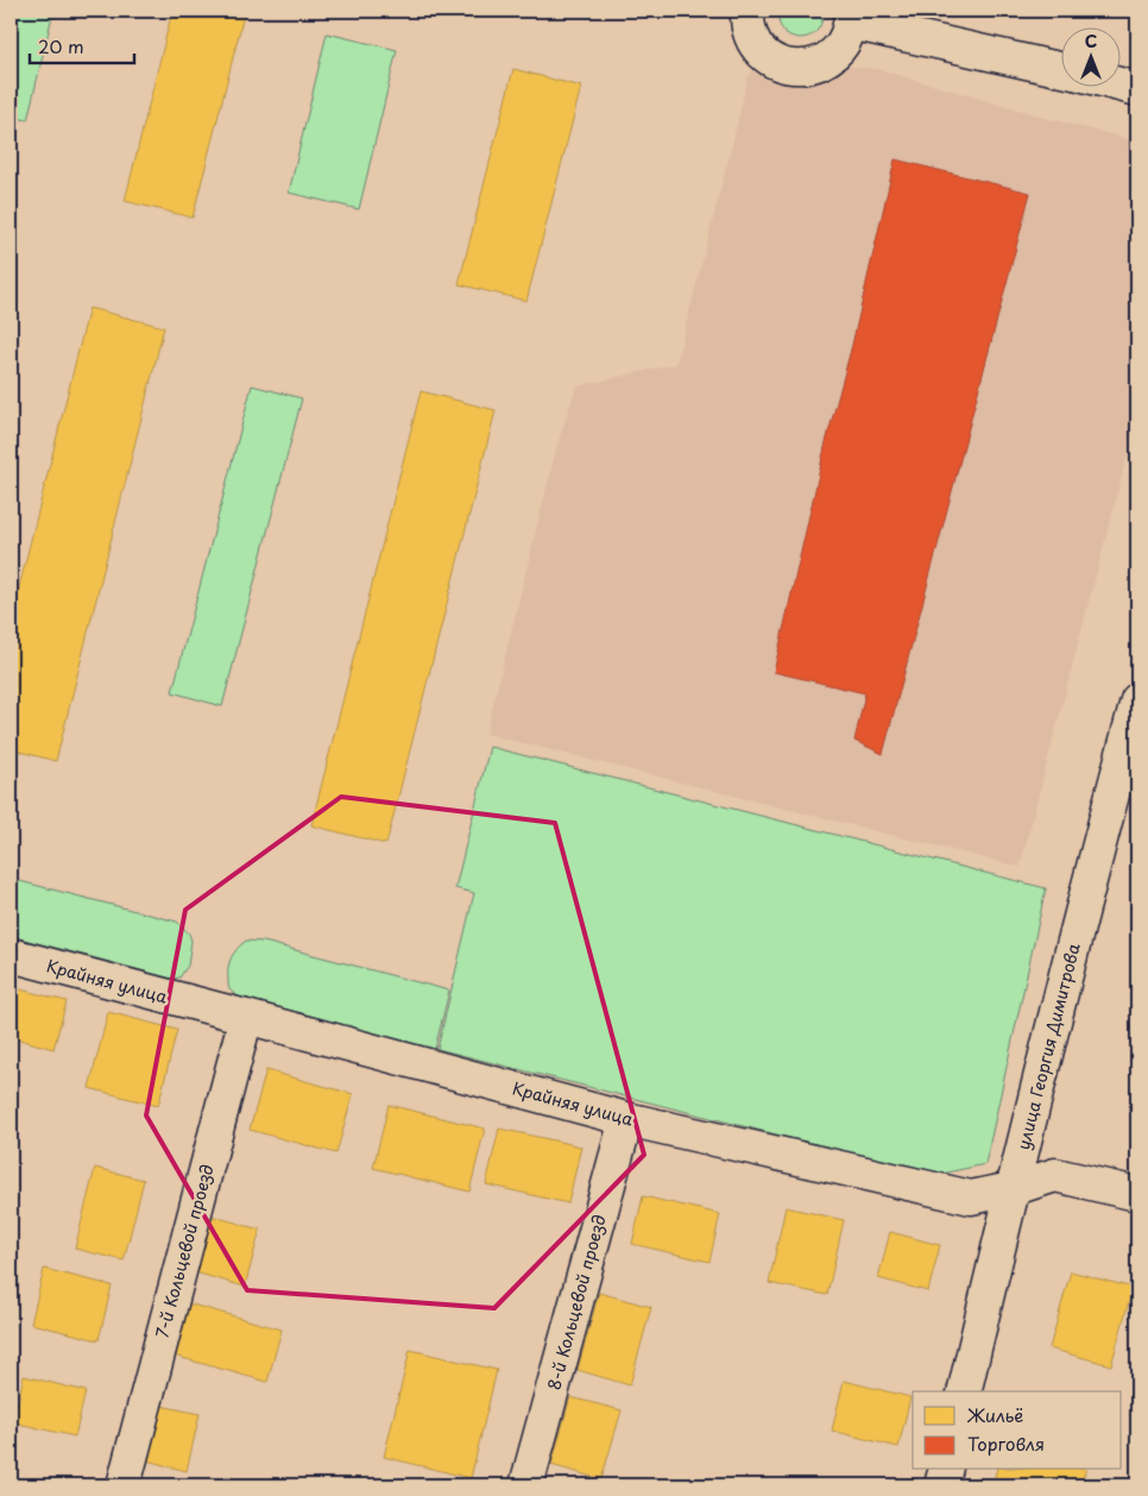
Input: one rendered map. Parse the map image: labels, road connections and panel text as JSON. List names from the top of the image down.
{
  "streets": {
    "street": [
      "Крайняя улица",
      "улица Георгия Димитрова",
      "7-й Кольцевой проезд",
      "8-й Кольцевой проезд"
    ]
  },
  "crossings": [
    ["Крайняя улица", "улица Георгия Димитрова"],
    ["Крайняя улица", "7-й Кольцевой проезд"],
    ["Крайняя улица", "8-й Кольцевой проезд"]
  ],
  "legend": ["Жильё", "Торговля"],
  "scale_bar": "20 m",
  "north": "top"
}
